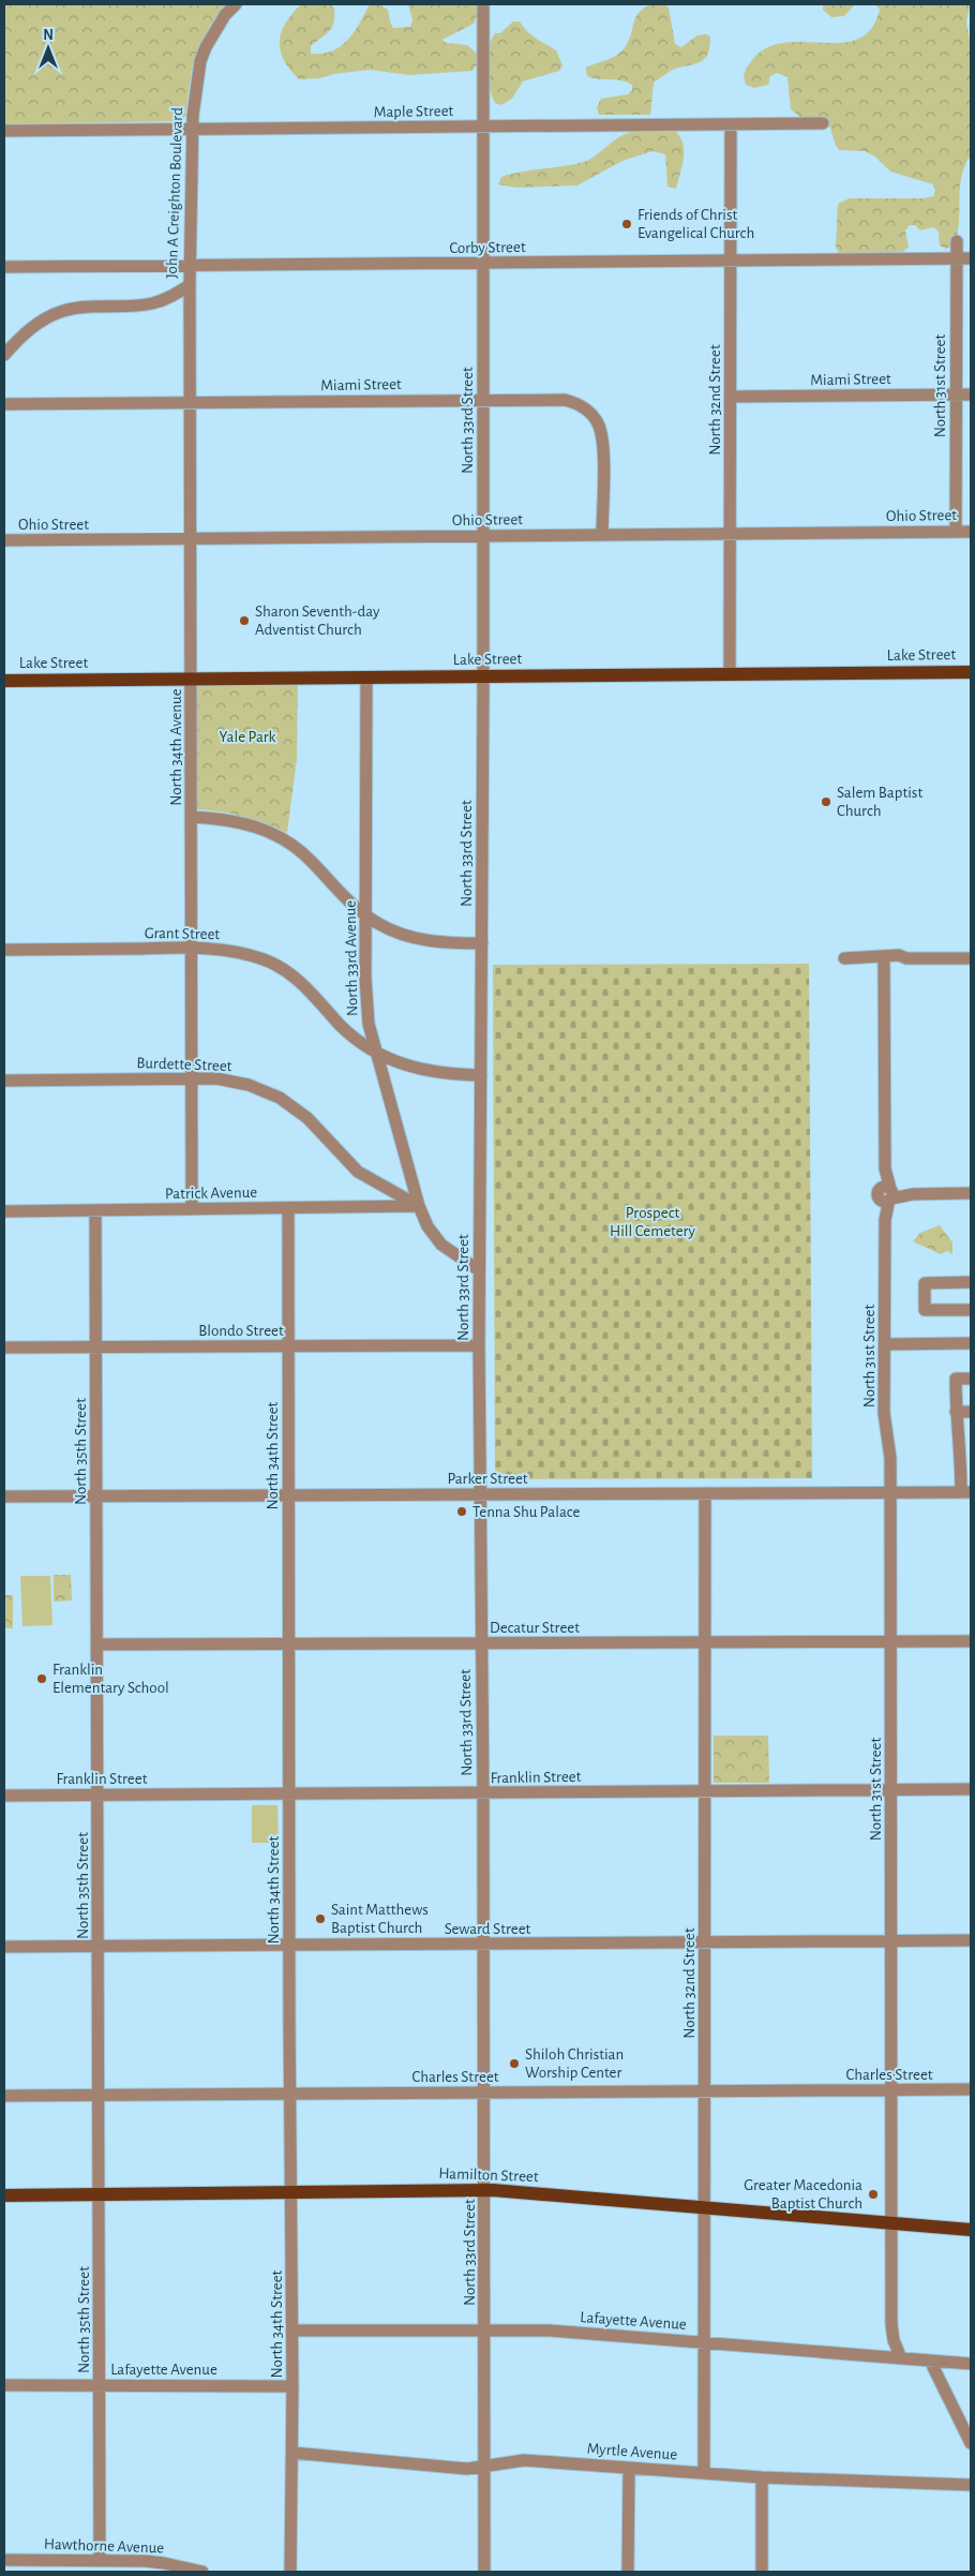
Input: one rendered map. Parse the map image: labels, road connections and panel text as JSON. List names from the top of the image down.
{
  "streets": {
    "main road": ["Lake Street", "Hamilton Street"],
    "street": [
      "Maple Street",
      "John A Creighton Boulevard",
      "Corby Street",
      "Miami Street",
      "North 31st Street",
      "North 32nd Street",
      "North 33rd Street",
      "Ohio Street",
      "North 34th Avenue",
      "Grant Street",
      "North 33rd Avenue",
      "Burdette Street",
      "Patrick Avenue",
      "Blondo Street",
      "North 35th Street",
      "North 34th Street",
      "Parker Street",
      "Decatur Street",
      "Franklin Street",
      "Seward Street",
      "Charles Street",
      "Lafayette Avenue",
      "Myrtle Avenue",
      "Hawthorne Avenue"
    ]
  },
  "crossings": [
    ["Maple Street", "John A Creighton Boulevard"],
    ["Maple Street", "North 32nd Street"],
    ["Maple Street", "North 33rd Street"],
    ["John A Creighton Boulevard", "Corby Street"],
    ["John A Creighton Boulevard", "North 34th Avenue"],
    ["Corby Street", "North 31st Street"],
    ["Corby Street", "North 32nd Street"],
    ["Corby Street", "North 33rd Street"],
    ["Miami Street", "North 31st Street"],
    ["Miami Street", "North 32nd Street"],
    ["Miami Street", "North 33rd Street"],
    ["Miami Street", "Ohio Street"],
    ["Miami Street", "North 34th Avenue"],
    ["North 31st Street", "Ohio Street"],
    ["North 31st Street", "Parker Street"],
    ["North 31st Street", "Decatur Street"],
    ["North 31st Street", "Franklin Street"],
    ["North 31st Street", "Seward Street"],
    ["North 31st Street", "Charles Street"],
    ["North 31st Street", "Hamilton Street"],
    ["North 31st Street", "Lafayette Avenue"],
    ["North 32nd Street", "Ohio Street"],
    ["North 32nd Street", "Lake Street"],
    ["North 32nd Street", "Parker Street"],
    ["North 32nd Street", "Decatur Street"],
    ["North 32nd Street", "Franklin Street"],
    ["North 32nd Street", "Seward Street"],
    ["North 32nd Street", "Charles Street"],
    ["North 32nd Street", "Hamilton Street"],
    ["North 32nd Street", "Lafayette Avenue"],
    ["North 32nd Street", "Myrtle Avenue"],
    ["North 33rd Street", "Ohio Street"],
    ["North 33rd Street", "Lake Street"],
    ["North 33rd Street", "Grant Street"],
    ["North 33rd Street", "North 33rd Avenue"],
    ["North 33rd Street", "Blondo Street"],
    ["North 33rd Street", "Parker Street"],
    ["North 33rd Street", "Decatur Street"],
    ["North 33rd Street", "Franklin Street"],
    ["North 33rd Street", "Seward Street"],
    ["North 33rd Street", "Charles Street"],
    ["North 33rd Street", "Hamilton Street"],
    ["North 33rd Street", "Lafayette Avenue"],
    ["North 33rd Street", "Myrtle Avenue"],
    ["Ohio Street", "North 34th Avenue"],
    ["Lake Street", "North 34th Avenue"],
    ["Lake Street", "North 33rd Avenue"],
    ["North 34th Avenue", "Grant Street"],
    ["North 34th Avenue", "Burdette Street"],
    ["North 34th Avenue", "Patrick Avenue"],
    ["Grant Street", "North 33rd Avenue"],
    ["North 33rd Avenue", "Burdette Street"],
    ["North 33rd Avenue", "Patrick Avenue"],
    ["Burdette Street", "Patrick Avenue"],
    ["Patrick Avenue", "North 35th Street"],
    ["Patrick Avenue", "North 34th Street"],
    ["Blondo Street", "North 35th Street"],
    ["Blondo Street", "North 34th Street"],
    ["North 35th Street", "Parker Street"],
    ["North 35th Street", "Decatur Street"],
    ["North 35th Street", "Franklin Street"],
    ["North 35th Street", "Seward Street"],
    ["North 35th Street", "Charles Street"],
    ["North 35th Street", "Hamilton Street"],
    ["North 35th Street", "Lafayette Avenue"],
    ["North 35th Street", "Hawthorne Avenue"],
    ["North 34th Street", "Parker Street"],
    ["North 34th Street", "Decatur Street"],
    ["North 34th Street", "Franklin Street"],
    ["North 34th Street", "Seward Street"],
    ["North 34th Street", "Charles Street"],
    ["North 34th Street", "Hamilton Street"],
    ["North 34th Street", "Lafayette Avenue"],
    ["North 34th Street", "Myrtle Avenue"]
  ],
  "parks": ["Yale Park", "Prospect Hill Cemetery"],
  "places": [
    "Friends of Christ Evangelical Church",
    "Sharon Seventh-day Adventist Church",
    "Salem Baptist Church",
    "Tenna Shu Palace",
    "Franklin Elementary School",
    "Saint Matthews Baptist Church",
    "Shiloh Christian Worship Center",
    "Greater Macedonia Baptist Church"
  ],
  "north": "top"
}
